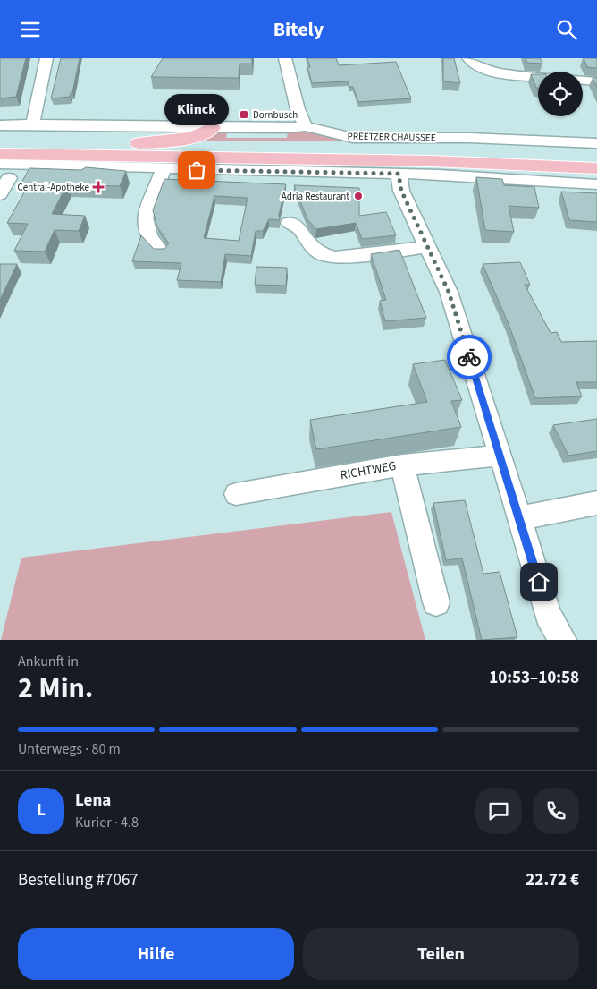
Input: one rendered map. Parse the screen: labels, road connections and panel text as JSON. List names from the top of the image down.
{
  "streets": {
    "highway": ["PREETZER CHAUSSEE"],
    "street": ["RICHTWEG"]
  },
  "places": {
    "transit": ["Dornbusch"],
    "other": ["Klinck", "Adria Restaurant"],
    "health": ["Central-Apotheke"]
  },
  "page": {
    "header": "Bitely",
    "bubble": "Klinck",
    "heading": ["2 Min.", "Ankunft in", "10:53–10:58"],
    "panel": [
      "Lena",
      "Kurier · 4.8",
      "Bestellung #7067",
      "22.72 €"
    ],
    "bar": "Unterwegs · 80 m",
    "round": "L",
    "buttons": ["Hilfe", "Teilen"]
  }
}
